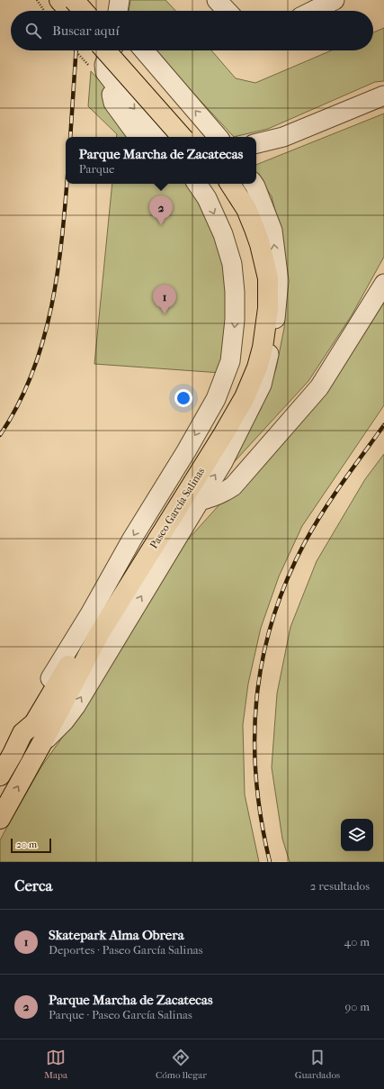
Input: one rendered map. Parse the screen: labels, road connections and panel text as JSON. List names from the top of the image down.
{
  "streets": {
    "main road": ["Paseo García Salinas"]
  },
  "scale_bar": "20 m",
  "page": {
    "search": "Buscar aquí",
    "popup": ["Parque Marcha de Zacatecas", "Parque"],
    "pins": ["2", "1"],
    "scale": "20 m",
    "heading": ["Cerca", "2 resultados"],
    "list": [
      {
        "mark": "1",
        "name": "Skatepark Alma Obrera",
        "note": "Deportes · Paseo García Salinas",
        "value": "40 m"
      },
      {
        "mark": "2",
        "name": "Parque Marcha de Zacatecas",
        "note": "Parque · Paseo García Salinas",
        "value": "90 m"
      }
    ],
    "nav": ["Mapa", "Cómo llegar", "Guardados"]
  }
}
